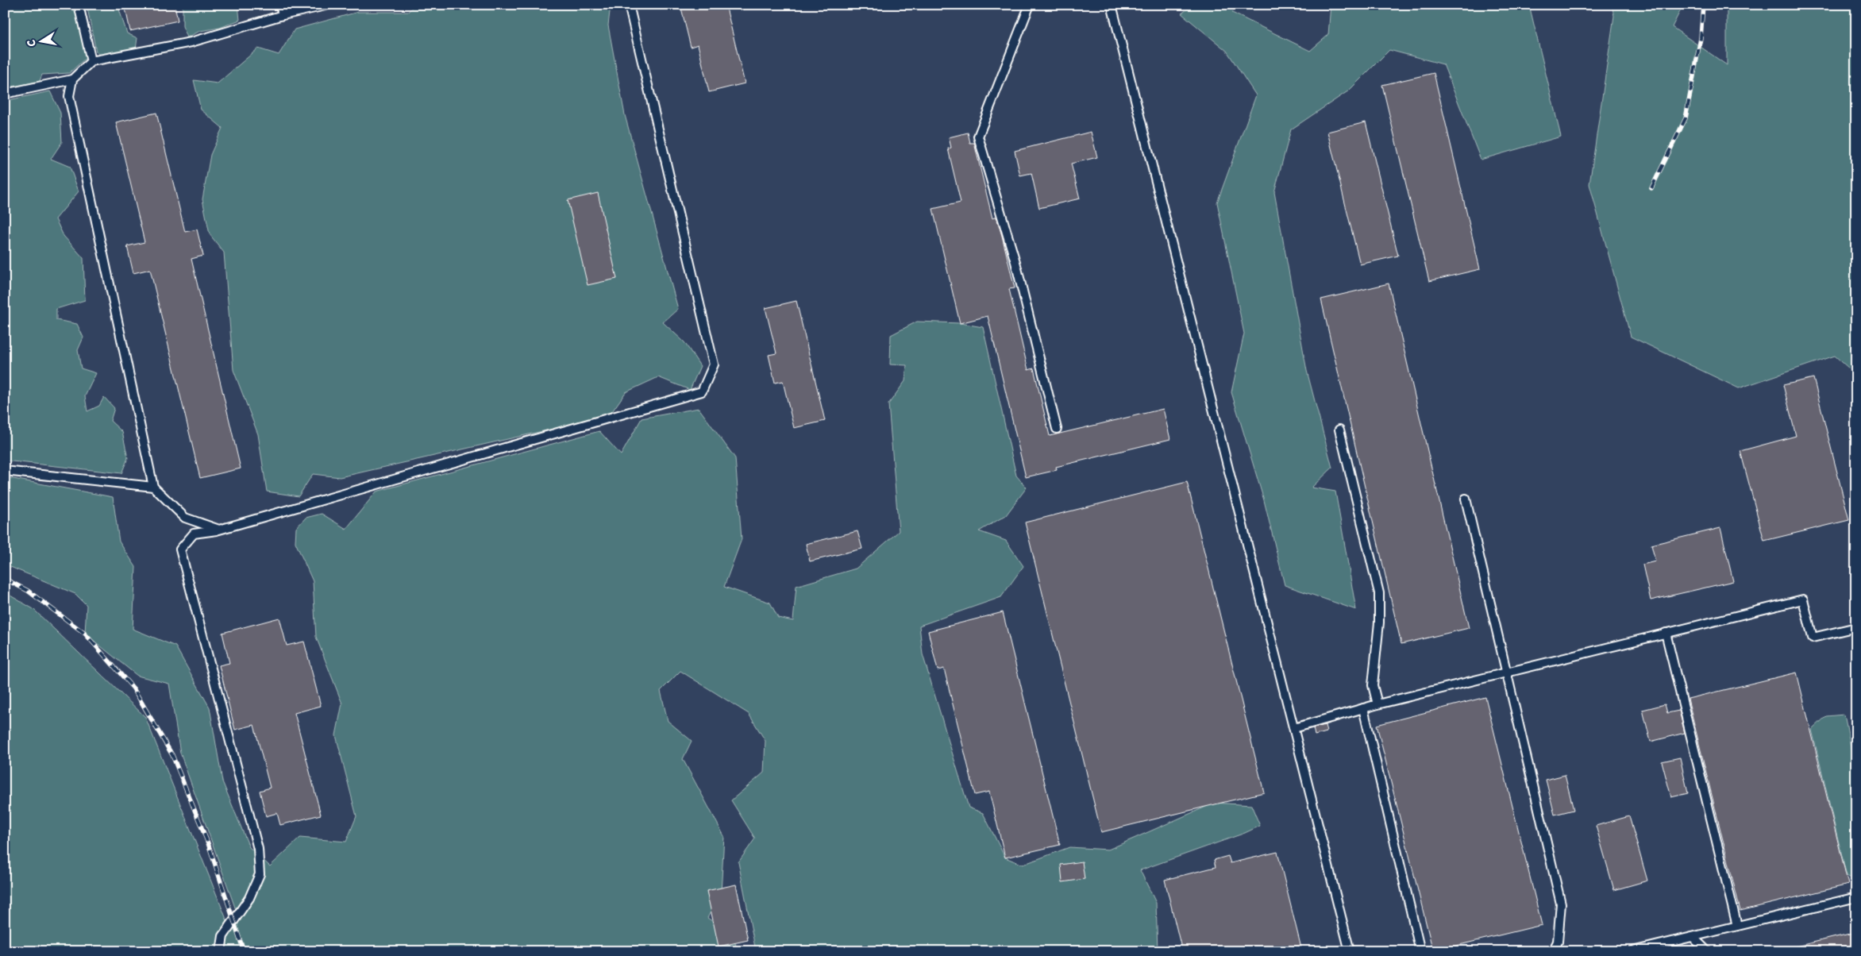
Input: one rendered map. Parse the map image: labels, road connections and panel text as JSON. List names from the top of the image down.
{
  "north": "left"
}
